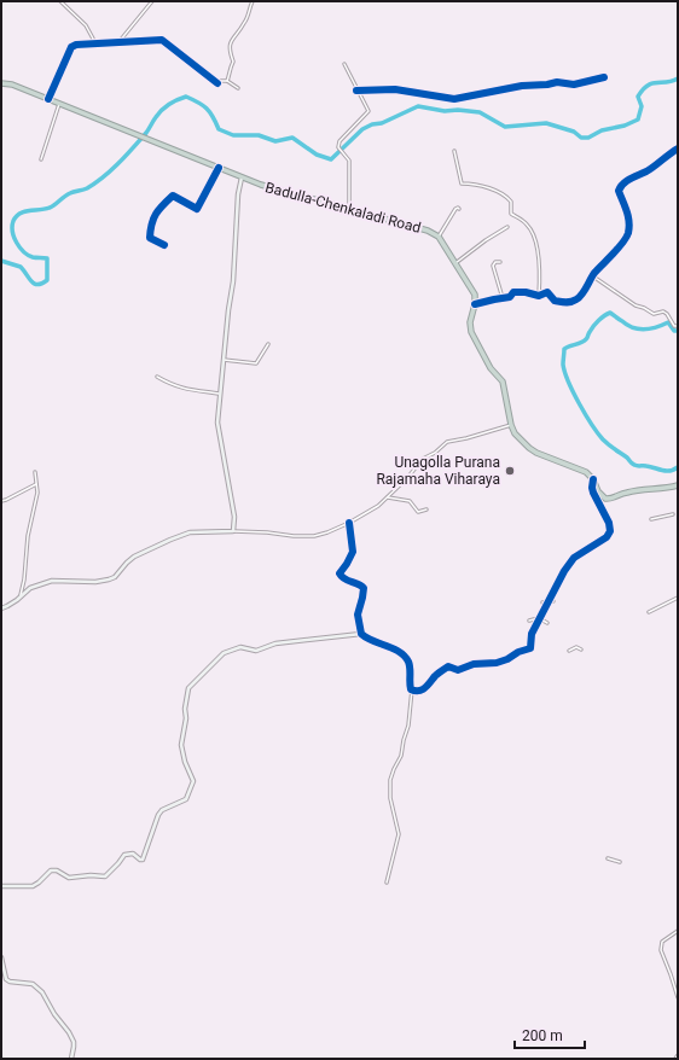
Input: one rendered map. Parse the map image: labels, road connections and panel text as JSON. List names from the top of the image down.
{
  "streets": {
    "highway": ["Badulla-Chenkaladi Road"]
  },
  "places": ["Unagolla Purana Rajamaha Viharaya"],
  "scale_bar": "200 m"
}
